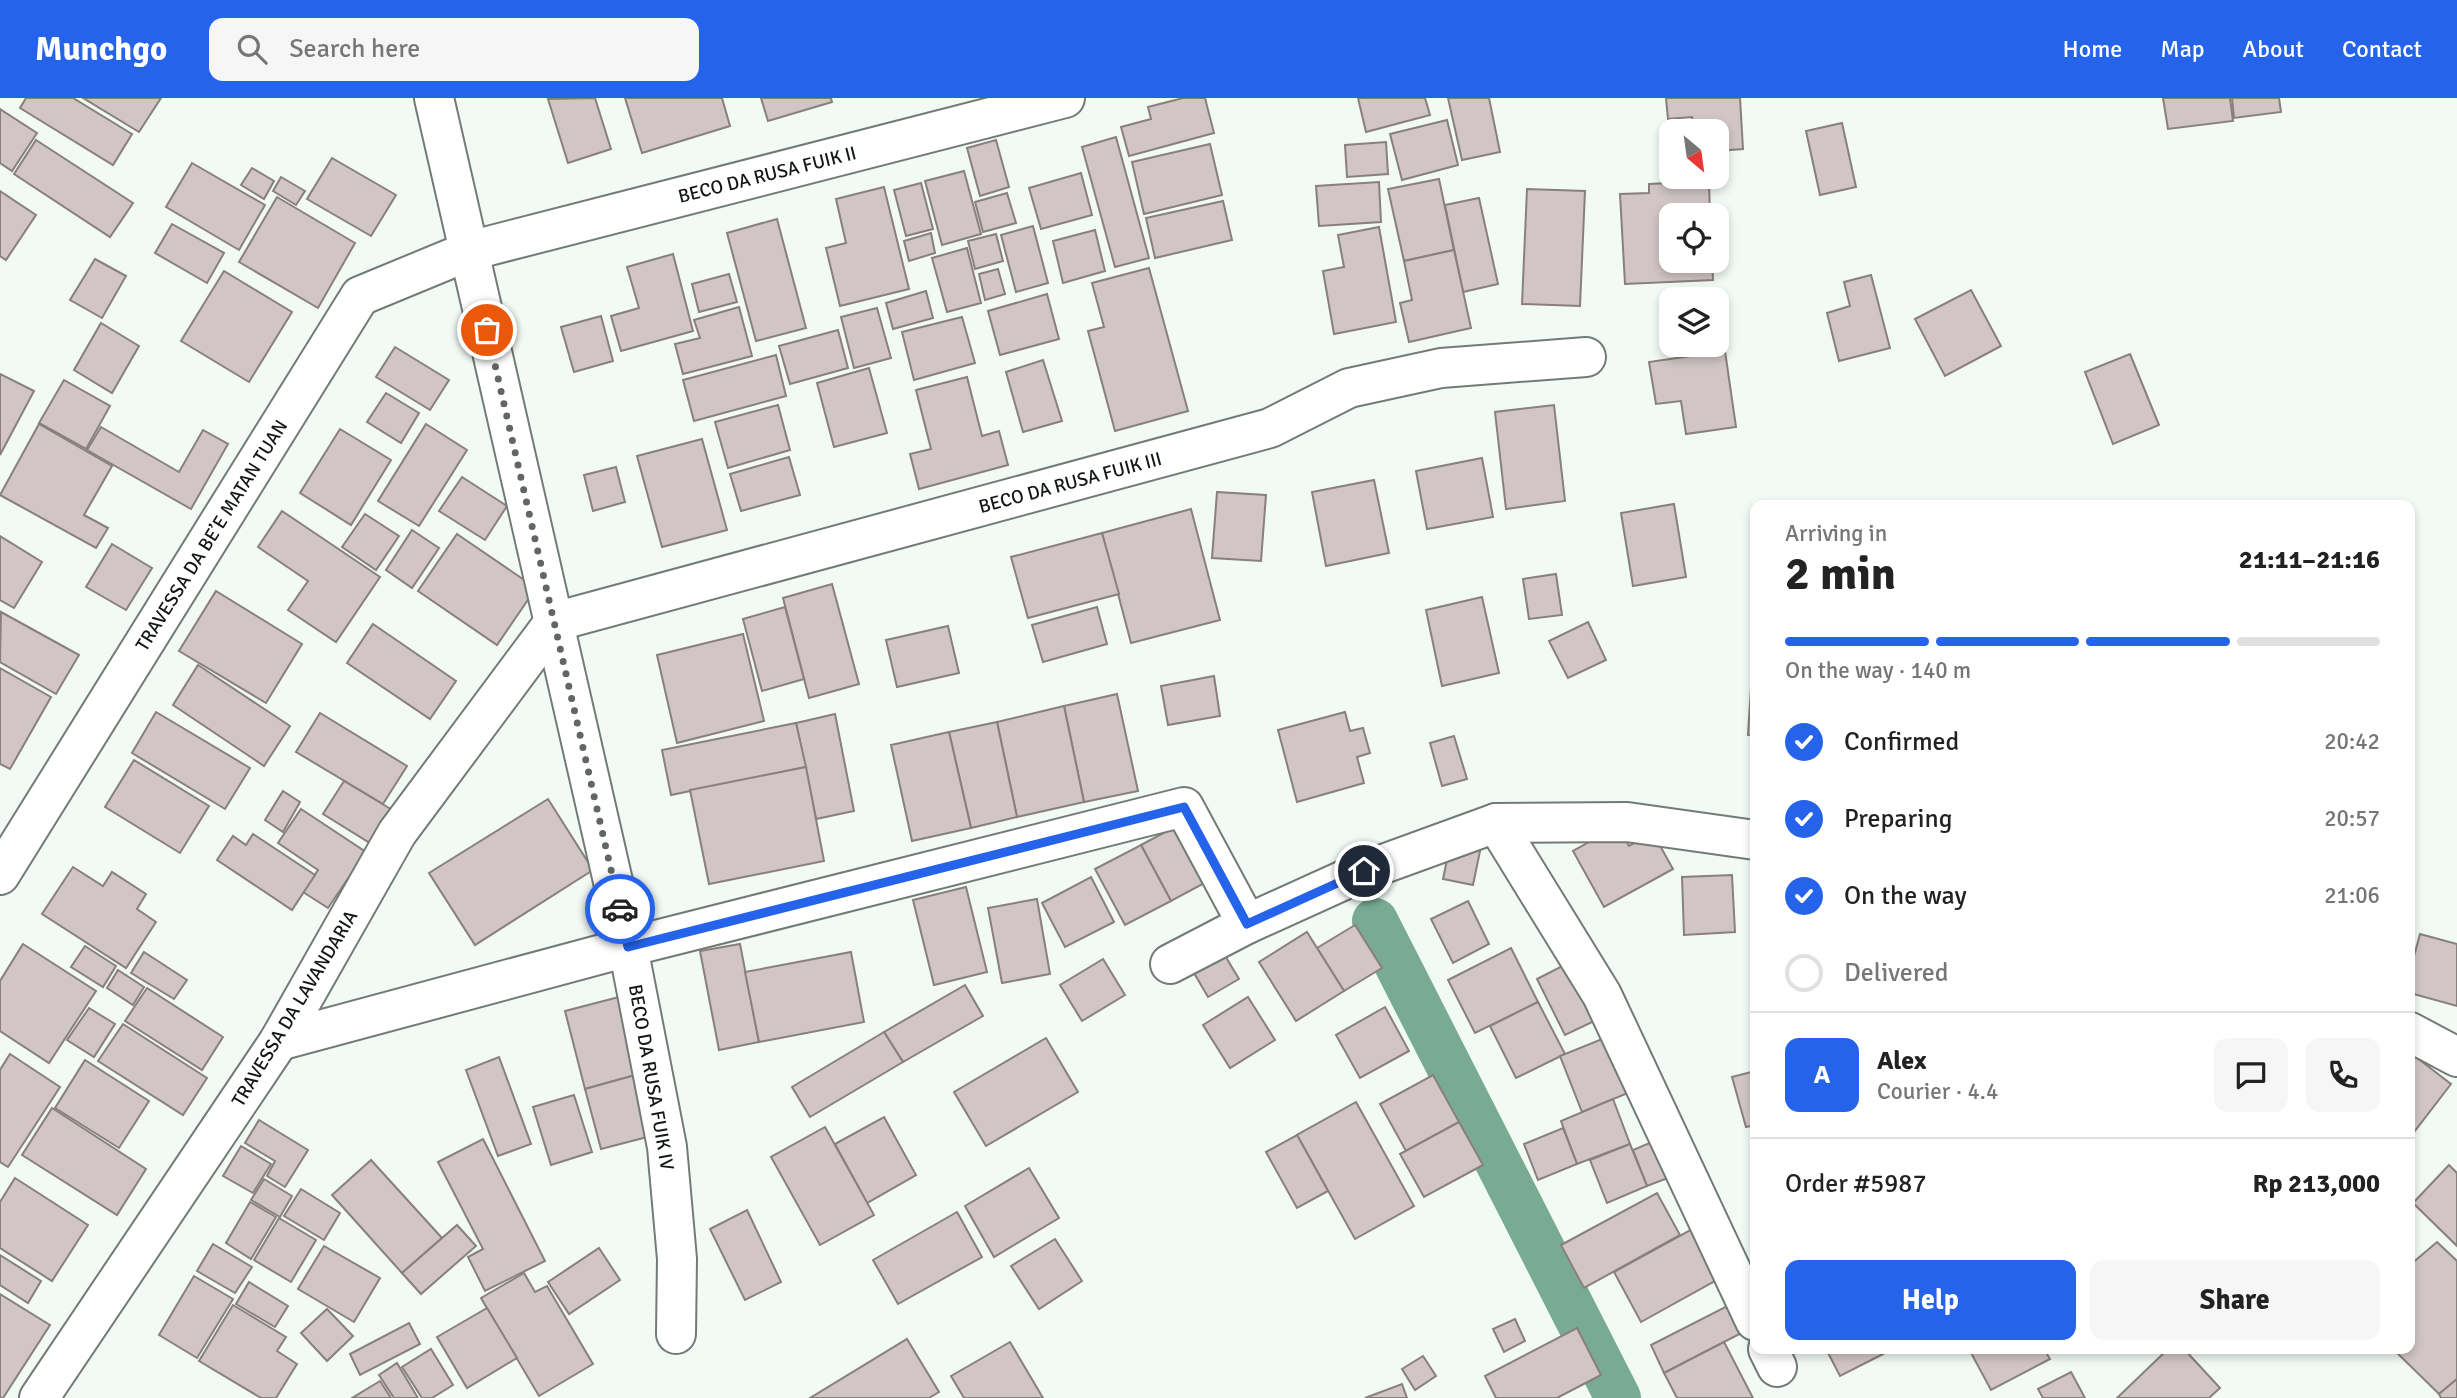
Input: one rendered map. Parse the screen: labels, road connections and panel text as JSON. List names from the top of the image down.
{
  "streets": {
    "street": [
      "BECO DA RUSA FUIK II",
      "BECO DA RUSA FUIK III",
      "TRAVESSA DA BE’E MATAN TUAN",
      "TRAVESSA DA LAVANDARIA",
      "BECO DA RUSA FUIK IV"
    ]
  },
  "crossings": [
    ["BECO DA RUSA FUIK II", "TRAVESSA DA BE’E MATAN TUAN"],
    ["BECO DA RUSA FUIK II", "BECO DA RUSA FUIK IV"],
    ["BECO DA RUSA FUIK III", "TRAVESSA DA LAVANDARIA"],
    ["BECO DA RUSA FUIK III", "BECO DA RUSA FUIK IV"],
    ["TRAVESSA DA BE’E MATAN TUAN", "BECO DA RUSA FUIK IV"],
    ["TRAVESSA DA LAVANDARIA", "BECO DA RUSA FUIK IV"]
  ],
  "north": "bottom right",
  "page": {
    "header": "Munchgo",
    "search": "Search here",
    "nav": [
      "Home",
      "Map",
      "About",
      "Contact"
    ],
    "heading": ["2 min", "Arriving in", "21:11–21:16"],
    "panel": [
      "Alex",
      "Courier · 4.4",
      "Order #5987",
      "Rp 213,000"
    ],
    "bar": "On the way · 140 m",
    "list": [
      ["Confirmed", "20:42"],
      ["Preparing", "20:57"],
      ["On the way", "21:06"],
      "Delivered"
    ],
    "round": "A",
    "buttons": ["Help", "Share"]
  }
}
